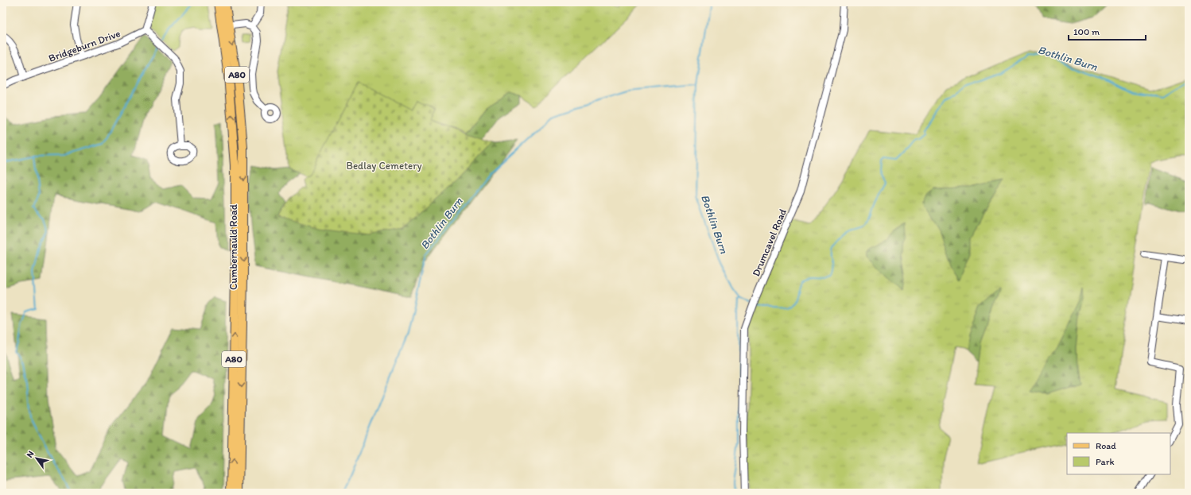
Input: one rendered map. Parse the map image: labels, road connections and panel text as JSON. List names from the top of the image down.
{
  "streets": {
    "main road": ["A80", "Cumbernauld Road"],
    "street": ["Bridgeburn Drive", "Drumcavel Road"]
  },
  "water": ["Bothlin Burn"],
  "parks": ["Bedlay Cemetery"],
  "legend": ["Road", "Park"],
  "scale_bar": "100 m",
  "north": "top left"
}
